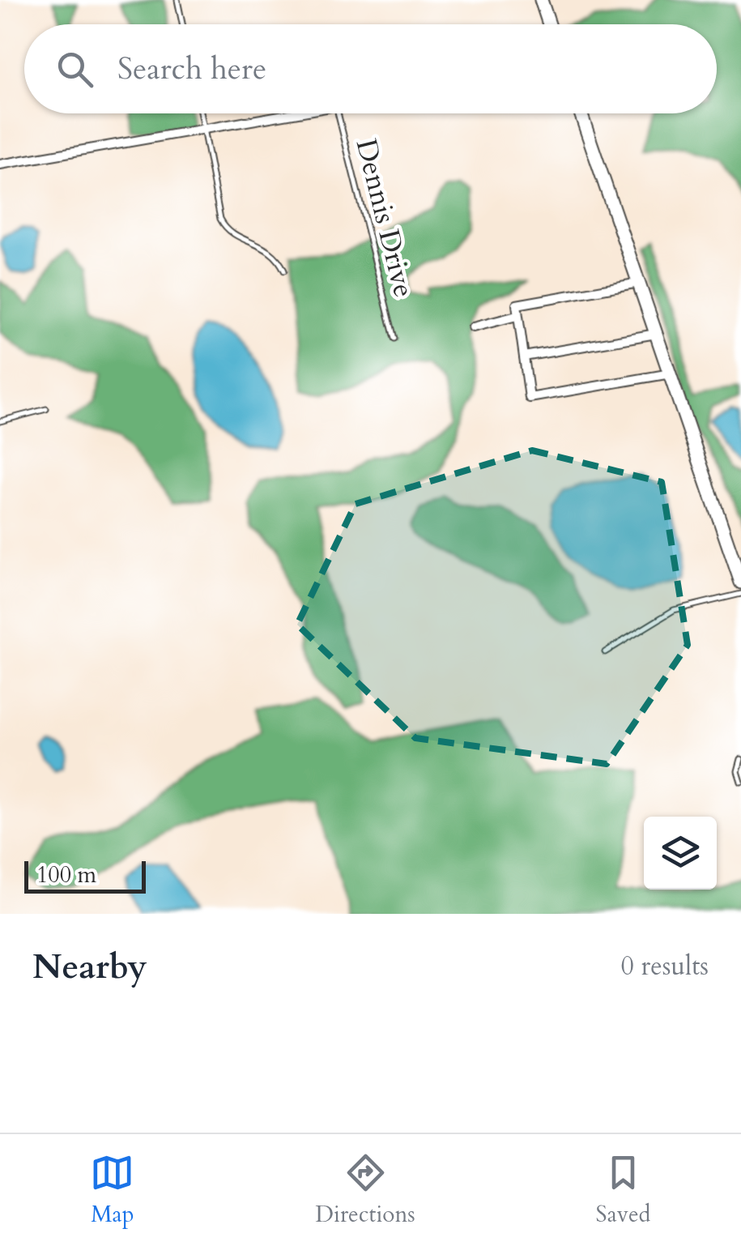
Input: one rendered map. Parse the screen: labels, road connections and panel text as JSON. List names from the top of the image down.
{
  "streets": {
    "lane": ["Dennis Drive"]
  },
  "scale_bar": "100 m",
  "page": {
    "search": "Search here",
    "scale": "100 m",
    "heading": ["Nearby", "0 results"],
    "nav": ["Map", "Directions", "Saved"]
  }
}
